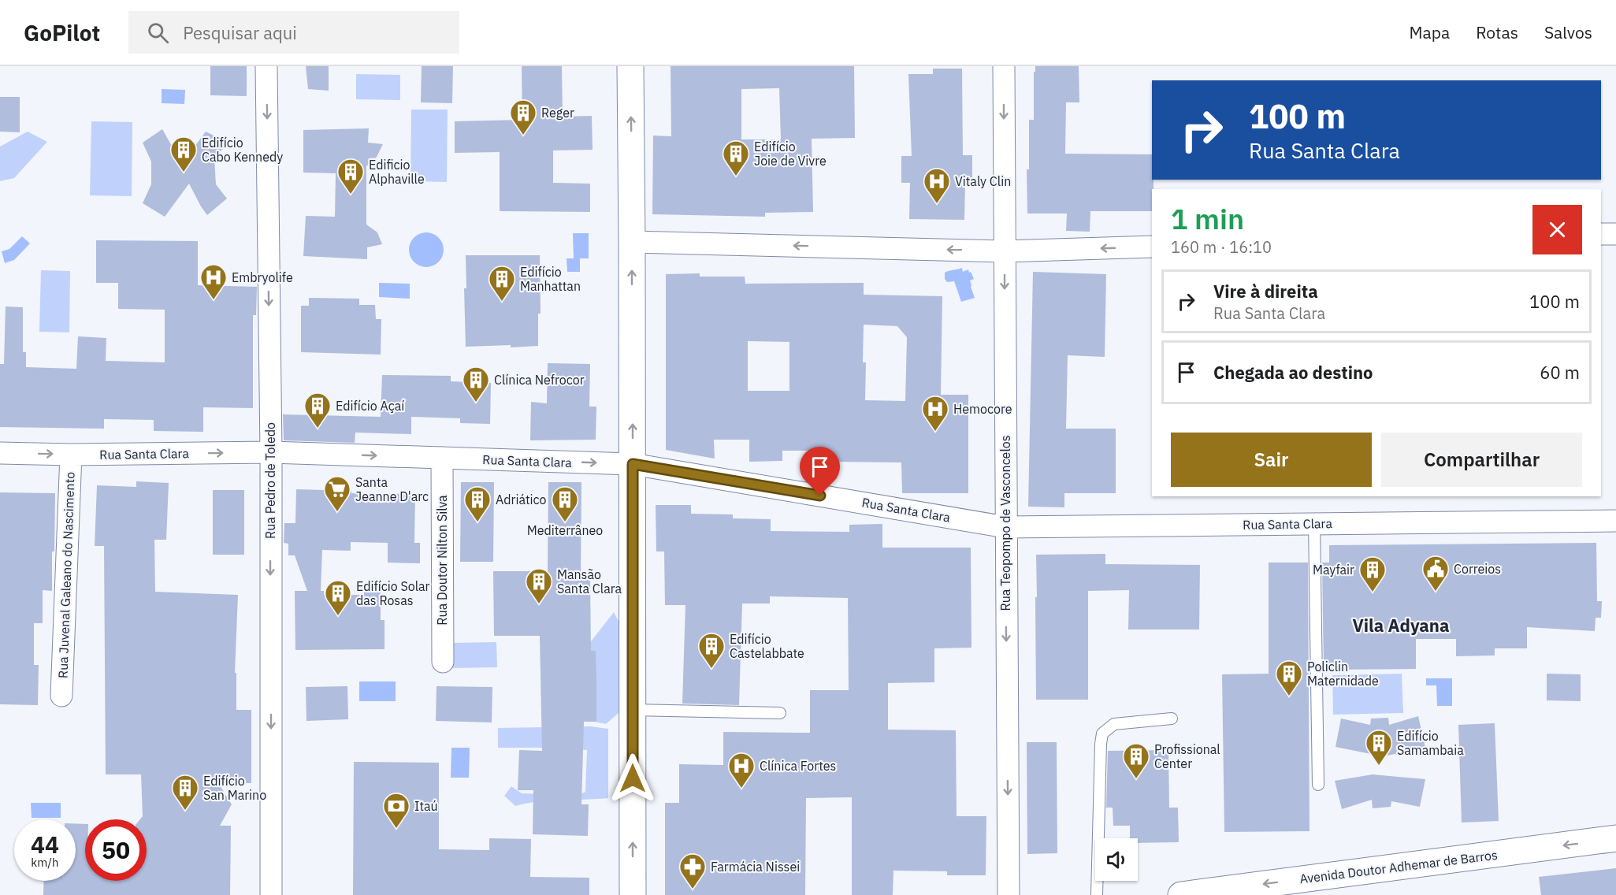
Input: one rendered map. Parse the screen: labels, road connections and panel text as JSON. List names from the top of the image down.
{
  "streets": {
    "main road": ["Avenida Doutor Adhemar de Barros"],
    "street": [
      "Rua Santa Clara",
      "Rua Pedro de Toledo",
      "Rua Teopompo de Vasconcelos",
      "Rua Doutor Nilton Silva",
      "Rua Juvenal Galeano do Nascimento"
    ]
  },
  "crossings": [
    ["Rua Santa Clara", "Rua Pedro de Toledo"],
    ["Rua Santa Clara", "Rua Teopompo de Vasconcelos"],
    ["Rua Santa Clara", "Rua Doutor Nilton Silva"],
    ["Rua Santa Clara", "Rua Juvenal Galeano do Nascimento"]
  ],
  "one_way": [
    "Rua Santa Clara",
    "Rua Pedro de Toledo",
    "Rua Teopompo de Vasconcelos",
    "Avenida Doutor Adhemar de Barros"
  ],
  "districts": ["Vila Adyana"],
  "places": {
    "building": [
      "Reger",
      "Edifício Cabo Kennedy",
      "Edifício Joie de Vivre",
      "Edificio Alphaville",
      "Edifício Manhattan",
      "Clínica Nefrocor",
      "Edifício Açaí",
      "Adriático",
      "Mediterrâneo",
      "Mayfair",
      "Mansão Santa Clara",
      "Edifício Solar das Rosas",
      "Edifício Castelabbate",
      "Policlin Maternidade",
      "Edifício Samambaia",
      "Profissional Center",
      "Edifício San Marino"
    ],
    "hospital": [
      "Vitaly Clin",
      "Embryolife",
      "Hemocore",
      "Clínica Fortes"
    ],
    "supermarket": ["Santa Jeanne D'arc"],
    "public building": ["Correios"],
    "bank": ["Itaú"],
    "pharmacy": ["Farmácia Nissei"]
  },
  "page": {
    "header": "GoPilot",
    "search": "Pesquisar aqui",
    "nav": ["Mapa", "Rotas", "Salvos"],
    "turn": ["100 m", "Rua Santa Clara"],
    "heading": ["1 min", "160 m · 16:10"],
    "list": [
      {
        "name": "Vire à direita",
        "note": "Rua Santa Clara",
        "value": "100 m"
      },
      {
        "name": "Chegada ao destino",
        "value": "60 m"
      }
    ],
    "buttons": ["Sair", "Compartilhar"],
    "speed": "44 km/h",
    "limit": "50"
  }
}
